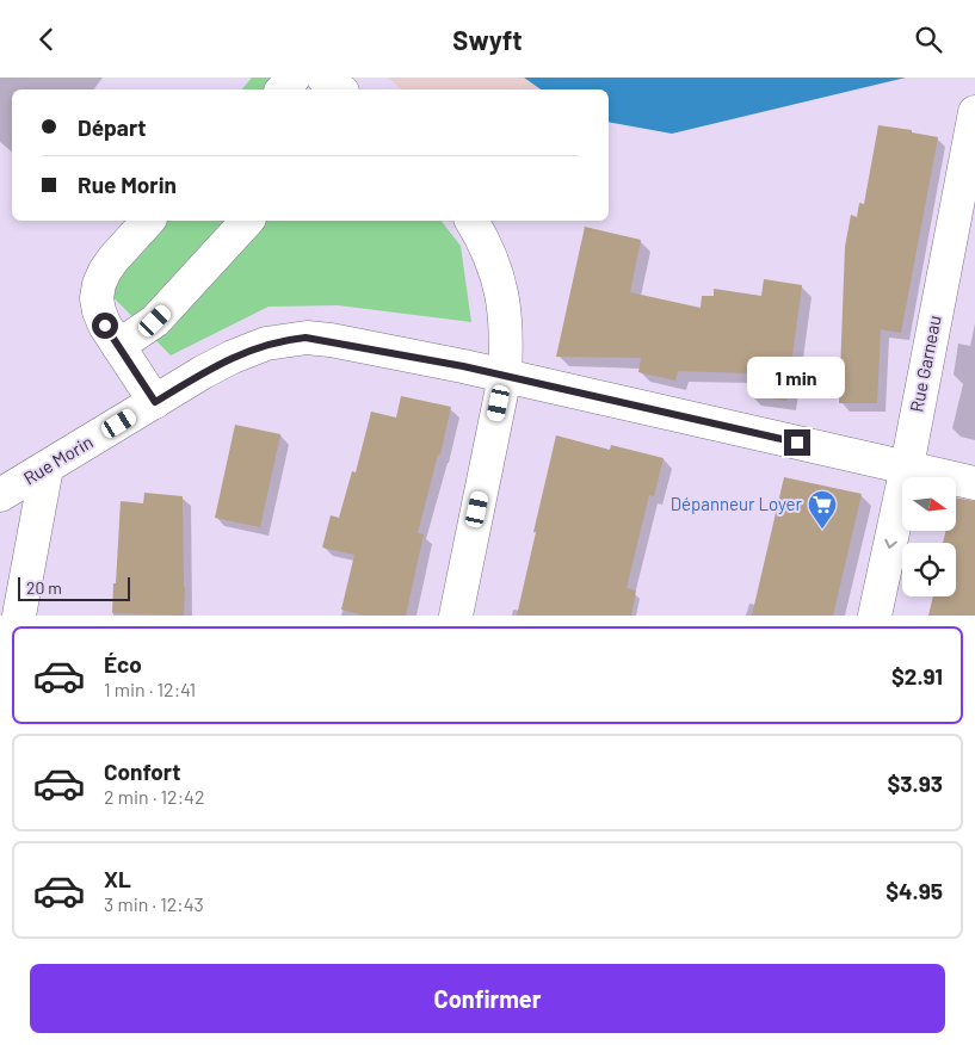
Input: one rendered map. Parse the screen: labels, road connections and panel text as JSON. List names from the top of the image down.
{
  "streets": {
    "street": ["Rue Garneau", "Rue Morin"]
  },
  "crossings": [
    ["Rue Garneau", "Rue Morin"]
  ],
  "places": {
    "supermarket": ["Dépanneur Loyer"]
  },
  "scale_bar": "20 m",
  "north": "right",
  "page": {
    "header": "Swyft",
    "banner": ["Départ", "Rue Morin"],
    "bubble": "1 min",
    "scale": "20 m",
    "list": [
      {
        "name": "Éco",
        "note": "1 min · 12:41",
        "value": "$2.91"
      },
      {
        "name": "Confort",
        "note": "2 min · 12:42",
        "value": "$3.93"
      },
      {
        "name": "XL",
        "note": "3 min · 12:43",
        "value": "$4.95"
      }
    ],
    "buttons": "Confirmer"
  }
}
